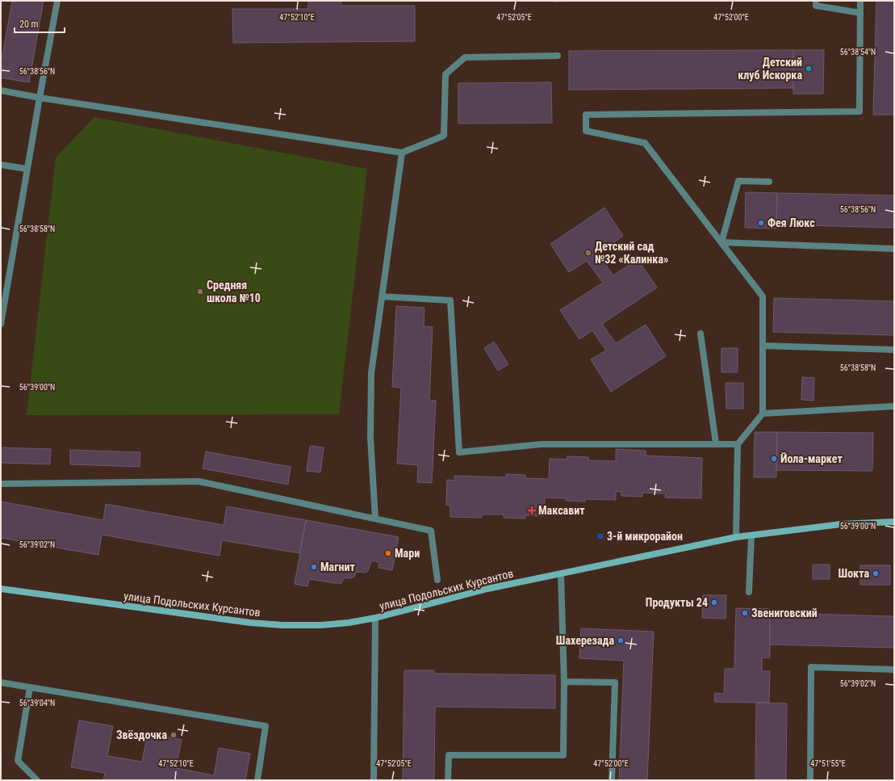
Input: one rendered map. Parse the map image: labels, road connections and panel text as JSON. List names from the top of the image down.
{
  "streets": {
    "street": ["улица Подольских Курсантов"]
  },
  "places": {
    "other": [
      "Детский клуб Искорка",
      "Фея Люкс",
      "Детский сад №32 «Калинка»",
      "Средняя школа №10",
      "Йола-маркет",
      "Мари",
      "Магнит",
      "Шокта",
      "Продукты 24",
      "Звениговский",
      "Шахерезада",
      "Звёздочка"
    ],
    "health": ["Максавит"],
    "transit": ["3-й микрорайон"]
  },
  "scale_bar": "20 m",
  "coordinates": [
    "47°52'10\"E",
    "47°52'05\"E",
    "47°52'00\"E",
    "56°38'54\"N",
    "56°38'56\"N",
    "56°38'58\"N",
    "56°39'00\"N",
    "56°39'02\"N",
    "56°39'04\"N",
    "47°51'55\"E"
  ]
}
